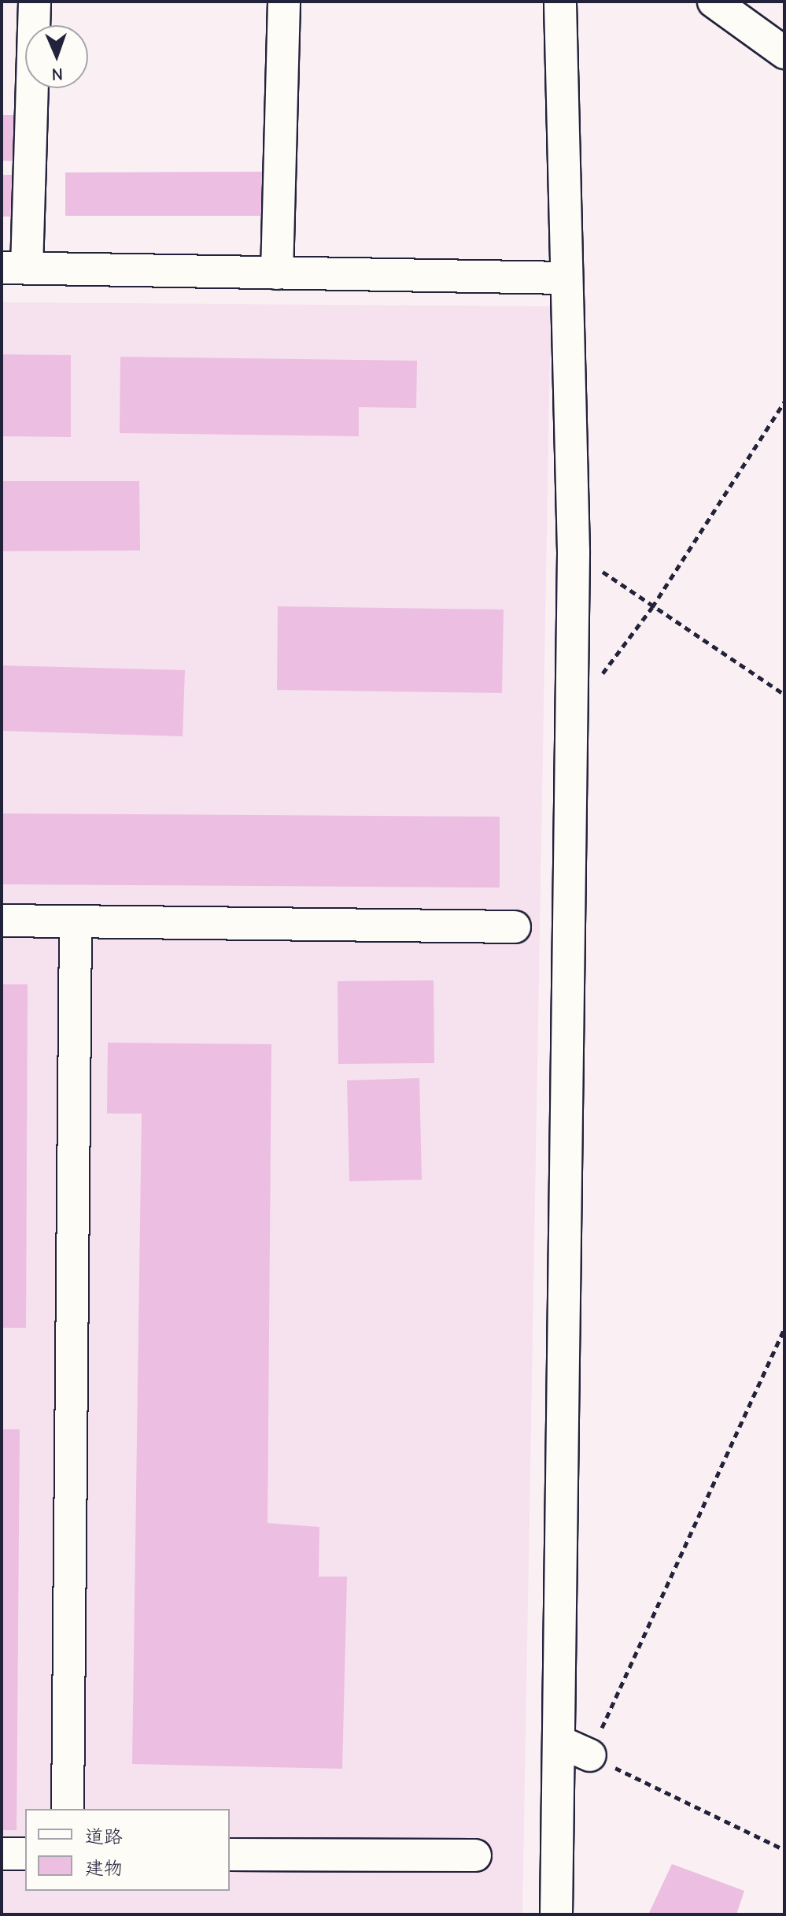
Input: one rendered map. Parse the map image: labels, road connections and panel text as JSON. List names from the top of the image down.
{
  "legend": ["道路", "建物"],
  "north": "bottom"
}
